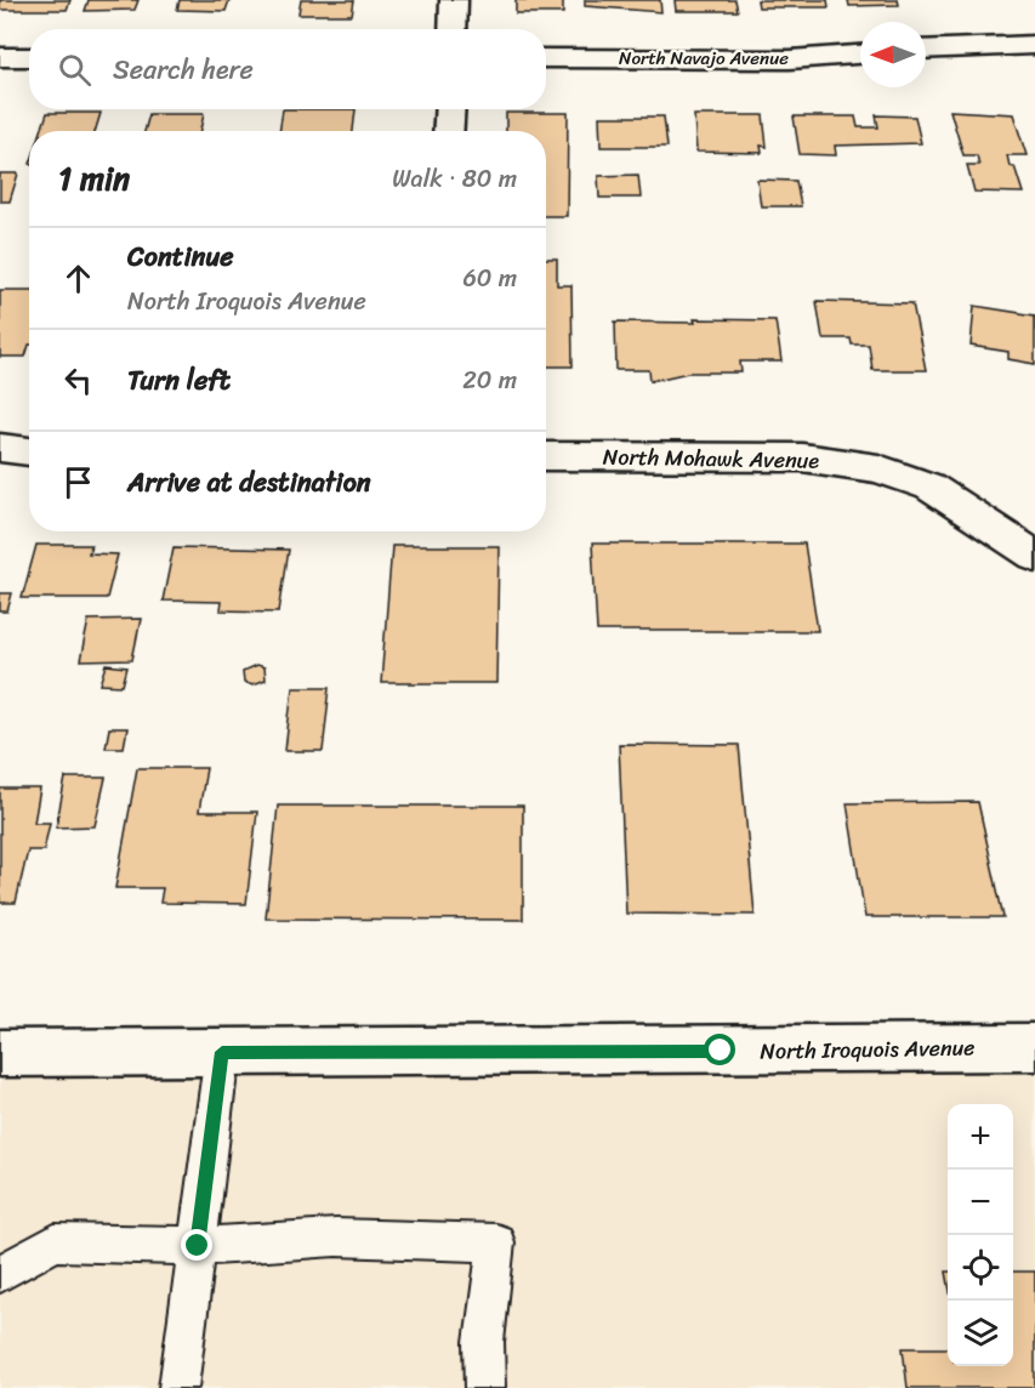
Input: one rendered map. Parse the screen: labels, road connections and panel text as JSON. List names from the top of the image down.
{
  "streets": {
    "street": ["North Navajo Avenue", "North Mohawk Avenue", "North Iroquois Avenue"]
  },
  "north": "left",
  "page": {
    "search": "Search here",
    "heading": ["1 min", "Walk · 80 m"],
    "list": [
      ["Continue", "North Iroquois Avenue", "60 m"],
      ["Turn left", "20 m"],
      "Arrive at destination"
    ],
    "map_buttons": ["+", "−"]
  }
}
